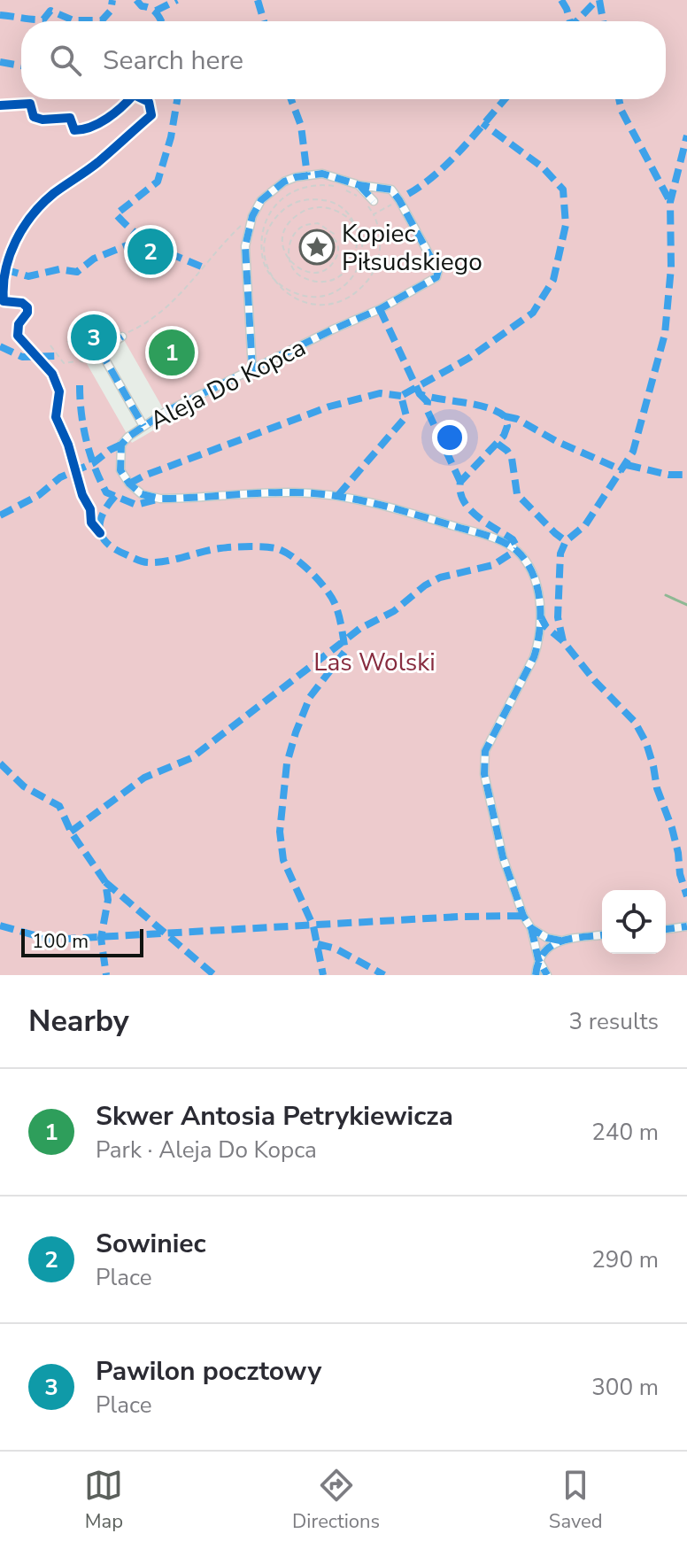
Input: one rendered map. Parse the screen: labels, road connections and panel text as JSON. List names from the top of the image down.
{
  "streets": {
    "street": ["Aleja Do Kopca"]
  },
  "parks": ["Las Wolski"],
  "places": {
    "place": ["Kopiec Piłsudskiego"]
  },
  "scale_bar": "100 m",
  "page": {
    "search": "Search here",
    "pins": ["2", "3", "1"],
    "scale": "100 m",
    "heading": ["Nearby", "3 results"],
    "list": [
      {
        "mark": "1",
        "name": "Skwer Antosia Petrykiewicza",
        "note": "Park · Aleja Do Kopca",
        "value": "240 m"
      },
      {
        "mark": "2",
        "name": "Sowiniec",
        "note": "Place",
        "value": "290 m"
      },
      {
        "mark": "3",
        "name": "Pawilon pocztowy",
        "note": "Place",
        "value": "300 m"
      }
    ],
    "nav": ["Map", "Directions", "Saved"]
  }
}
